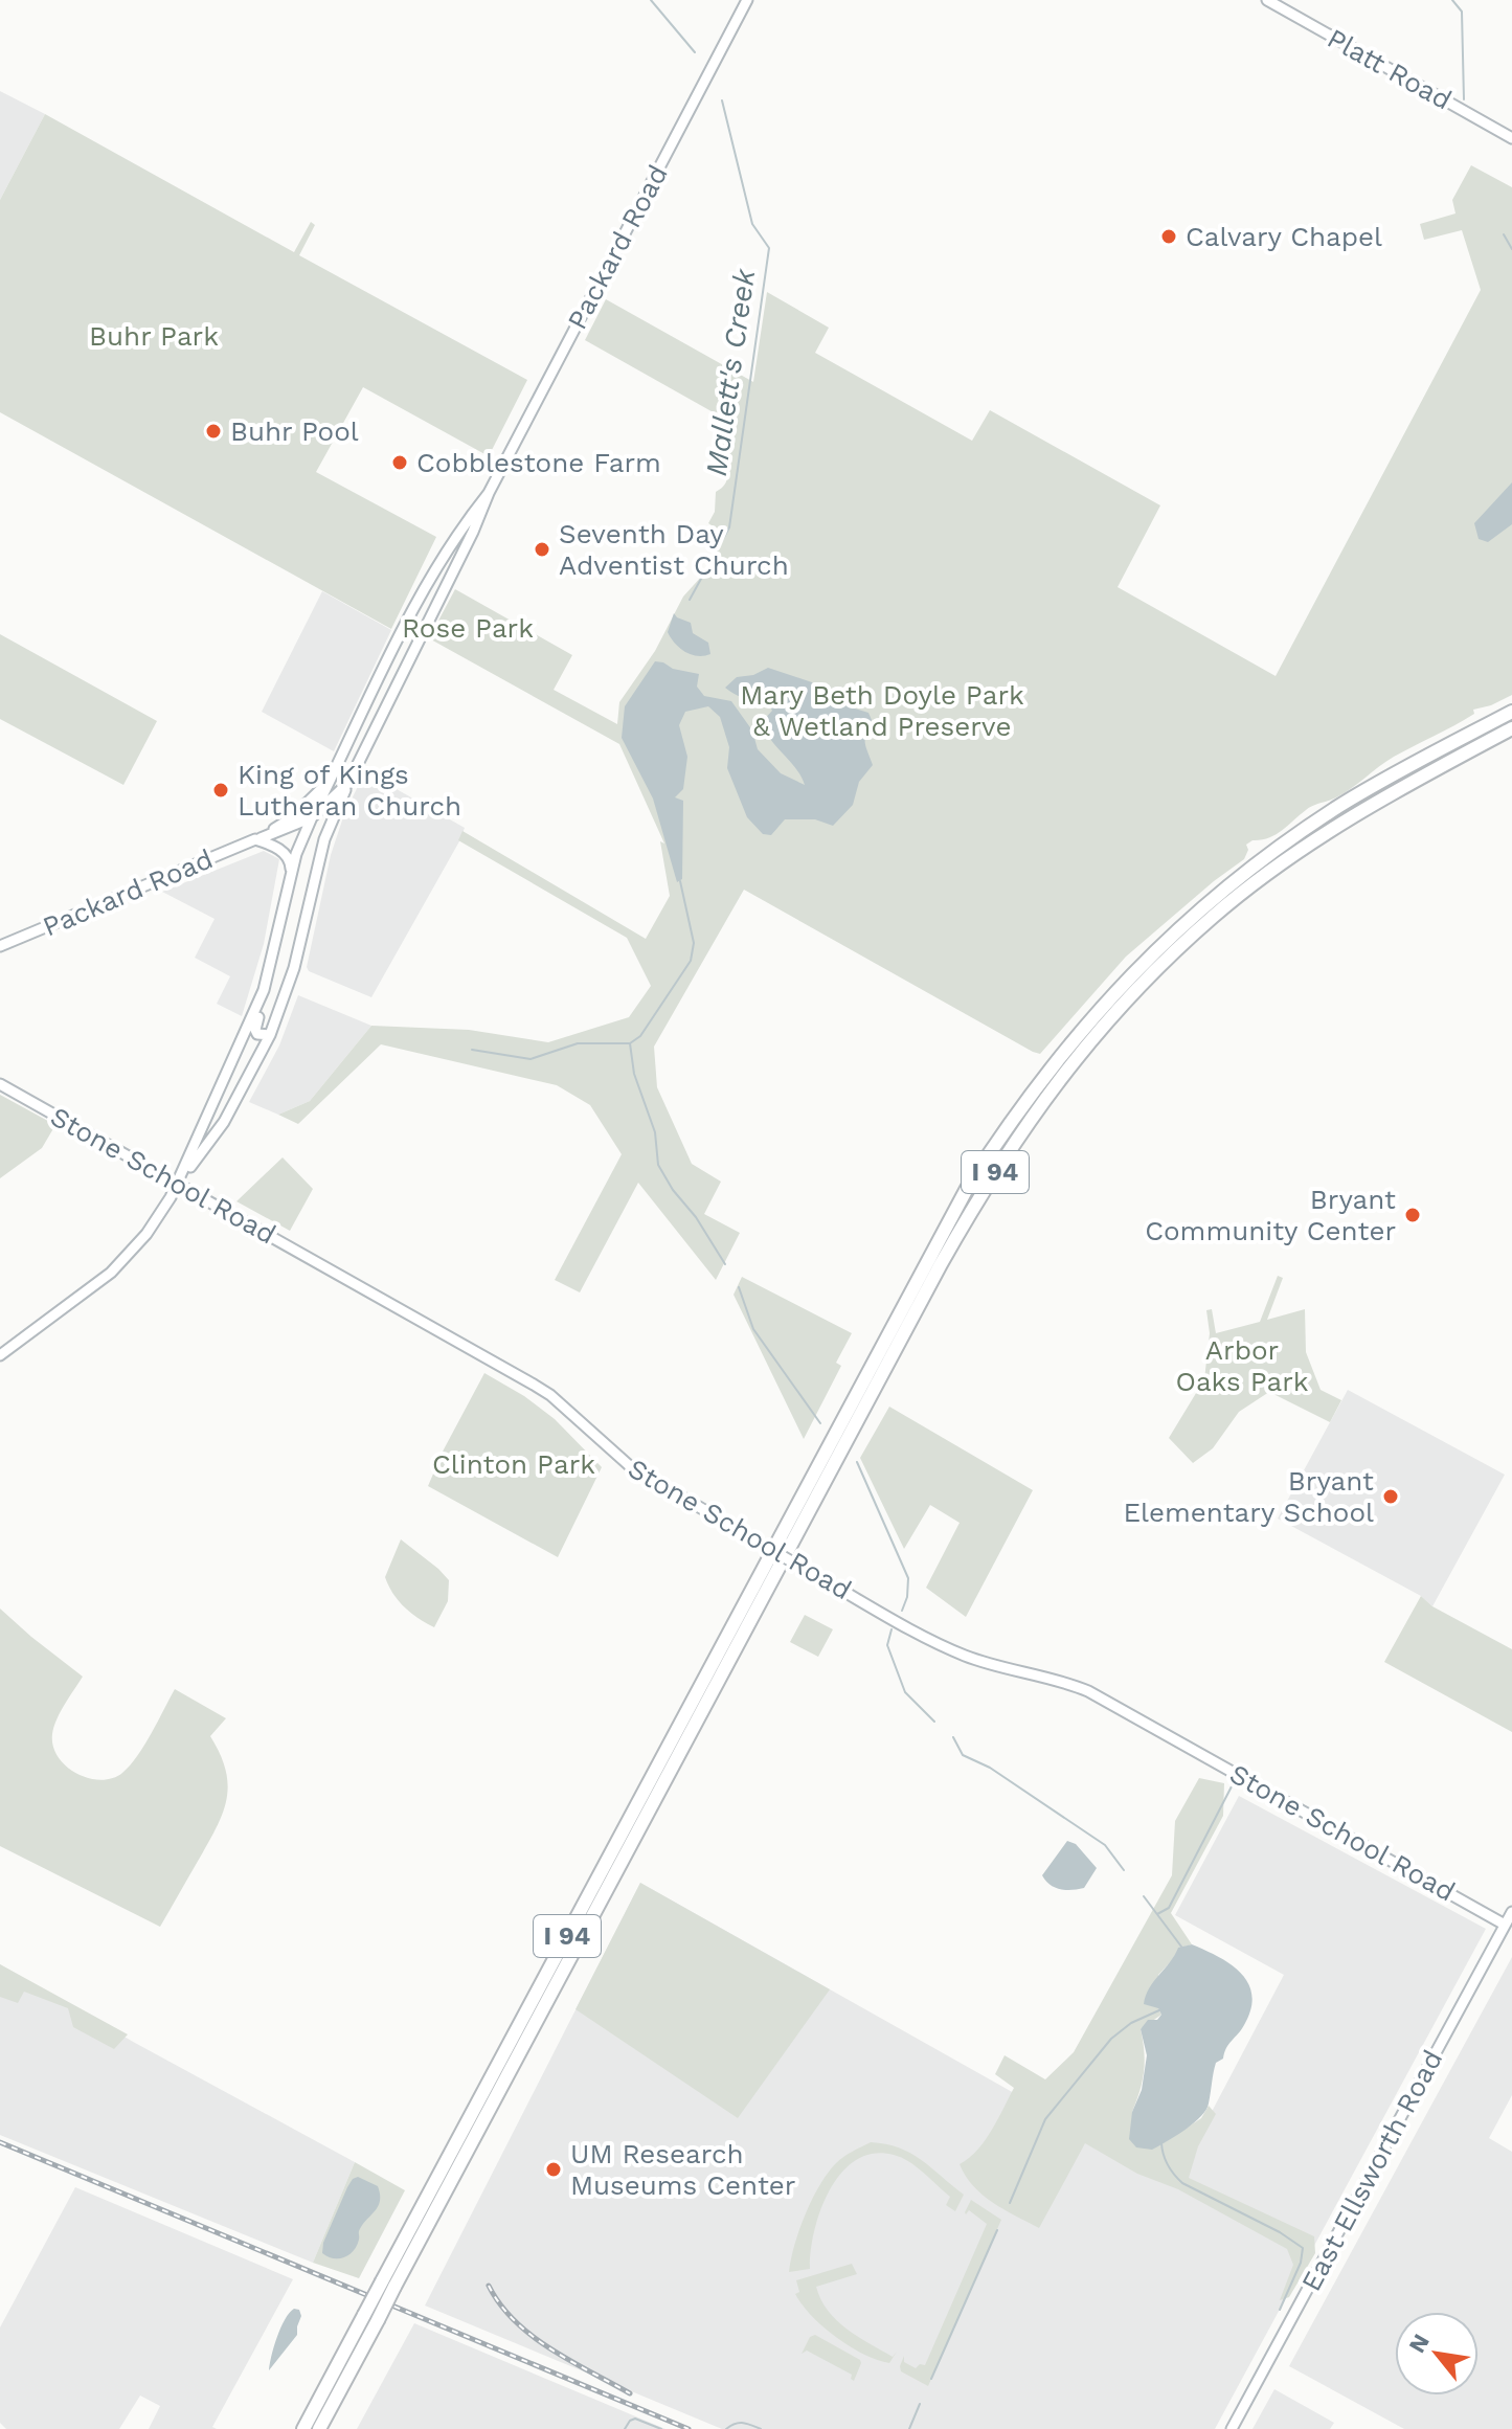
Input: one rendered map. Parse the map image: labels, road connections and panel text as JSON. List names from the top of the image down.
{
  "streets": {
    "highway": ["I 94"],
    "main road": [
      "Platt Road",
      "Packard Road",
      "Stone School Road",
      "East Ellsworth Road"
    ]
  },
  "crossings": [
    ["Stone School Road", "East Ellsworth Road"]
  ],
  "water": ["Mallett's Creek"],
  "parks": [
    "Buhr Park",
    "Rose Park",
    "Mary Beth Doyle Park & Wetland Preserve",
    "Arbor Oaks Park",
    "Clinton Park"
  ],
  "places": [
    "Calvary Chapel",
    "Buhr Pool",
    "Cobblestone Farm",
    "Seventh Day Adventist Church",
    "King of Kings Lutheran Church",
    "Bryant Community Center",
    "Bryant Elementary School",
    "UM Research Museums Center"
  ],
  "north": "top left"
}
